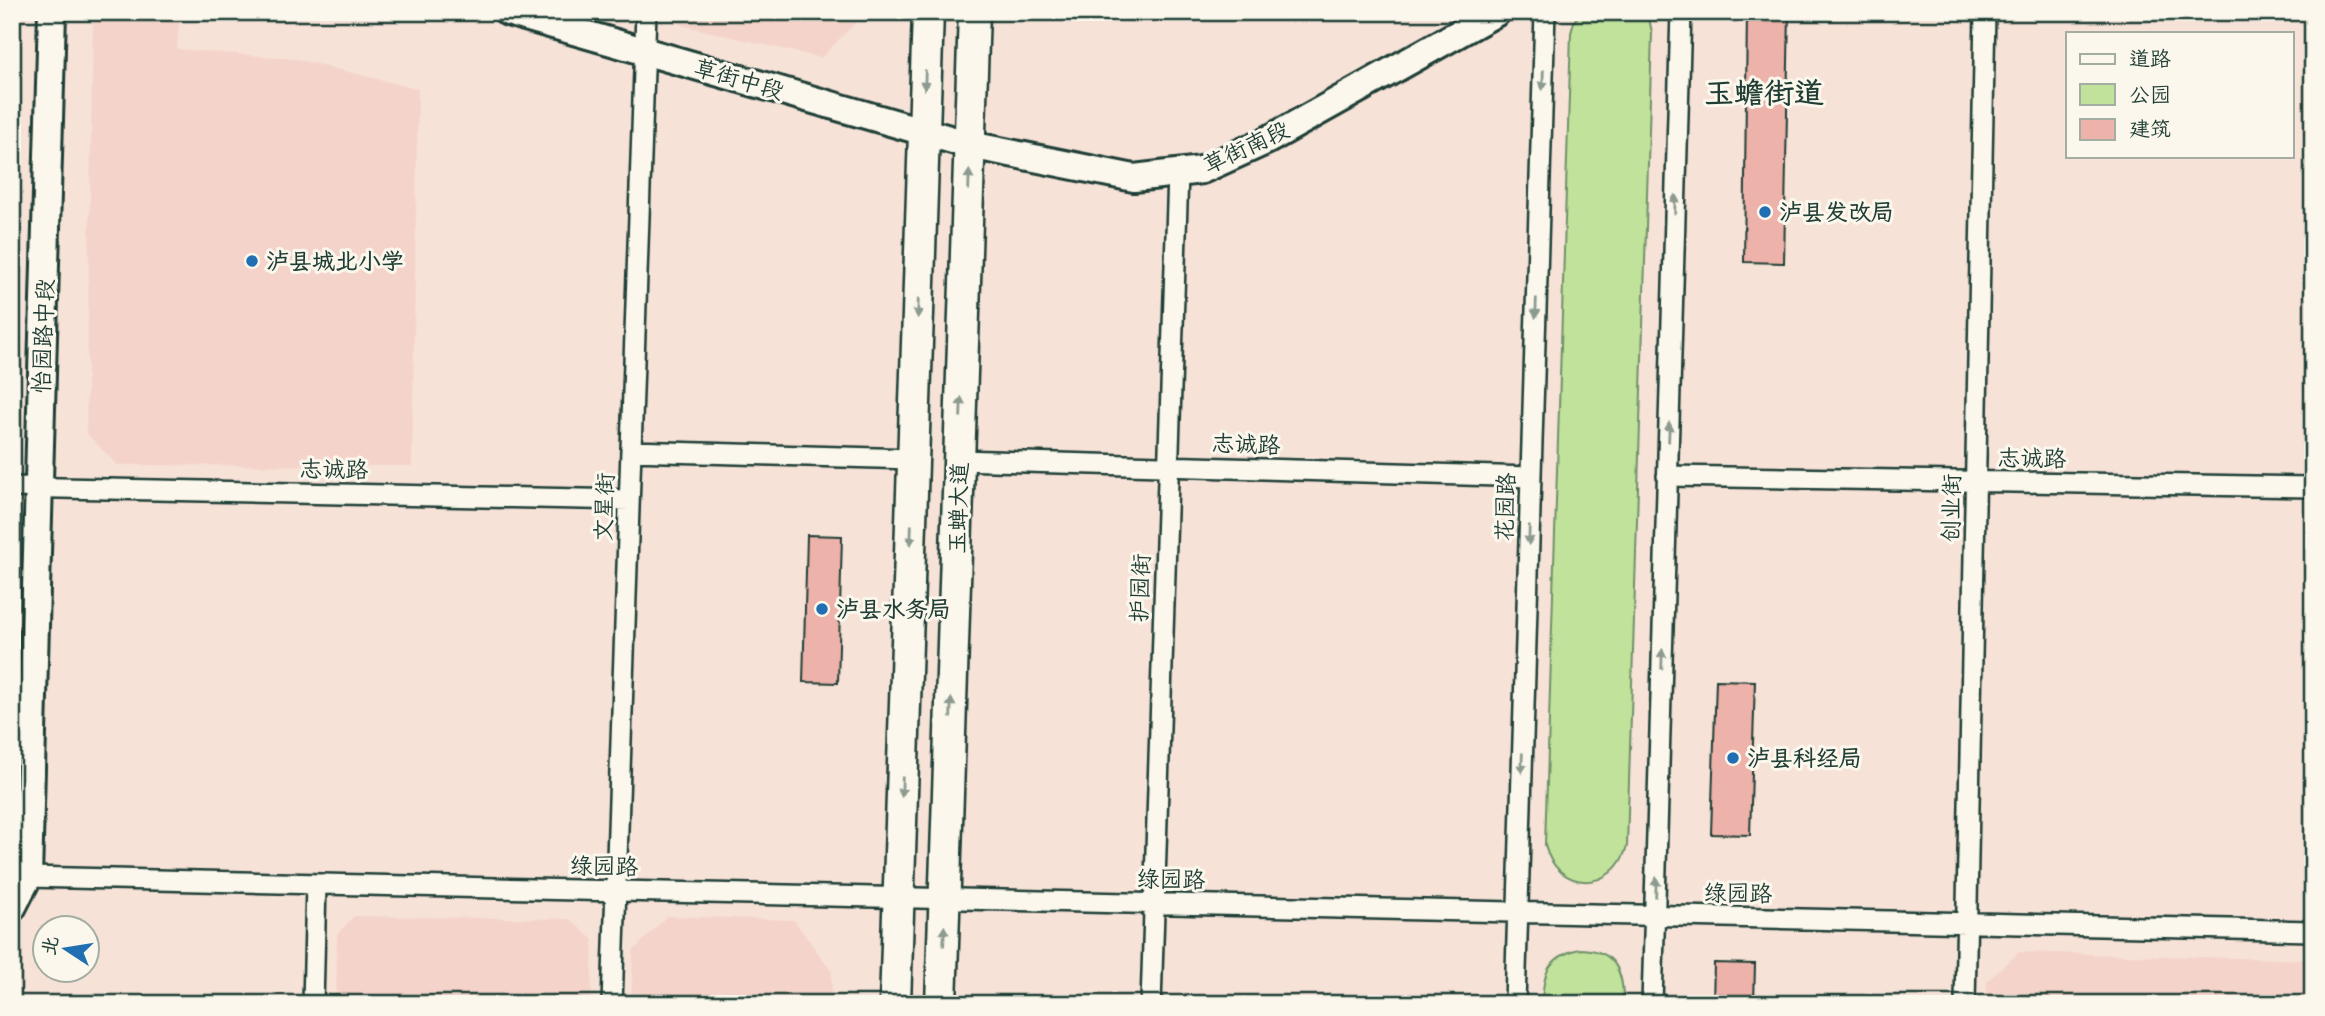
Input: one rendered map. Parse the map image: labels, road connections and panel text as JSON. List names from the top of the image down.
{
  "streets": {
    "main road": [
      "草街中段",
      "草街南段",
      "怡园路中段",
      "玉蝉大道"
    ],
    "street": [
      "志诚路",
      "文星街",
      "花园路",
      "创业街",
      "护园街",
      "绿园路"
    ]
  },
  "crossings": [
    ["草街中段", "草街南段"],
    ["草街中段", "文星街"],
    ["草街中段", "玉蝉大道"],
    ["草街南段", "玉蝉大道"],
    ["草街南段", "护园街"],
    ["怡园路中段", "志诚路"],
    ["怡园路中段", "绿园路"],
    ["志诚路", "文星街"],
    ["志诚路", "花园路"],
    ["志诚路", "玉蝉大道"],
    ["志诚路", "创业街"],
    ["志诚路", "护园街"],
    ["文星街", "绿园路"],
    ["花园路", "绿园路"],
    ["玉蝉大道", "绿园路"],
    ["创业街", "绿园路"],
    ["护园街", "绿园路"]
  ],
  "districts": ["玉蟾街道"],
  "places": [
    "泸县发改局",
    "泸县城北小学",
    "泸县水务局",
    "泸县科经局"
  ],
  "legend": ["道路", "公园", "建筑"],
  "north": "left"
}
